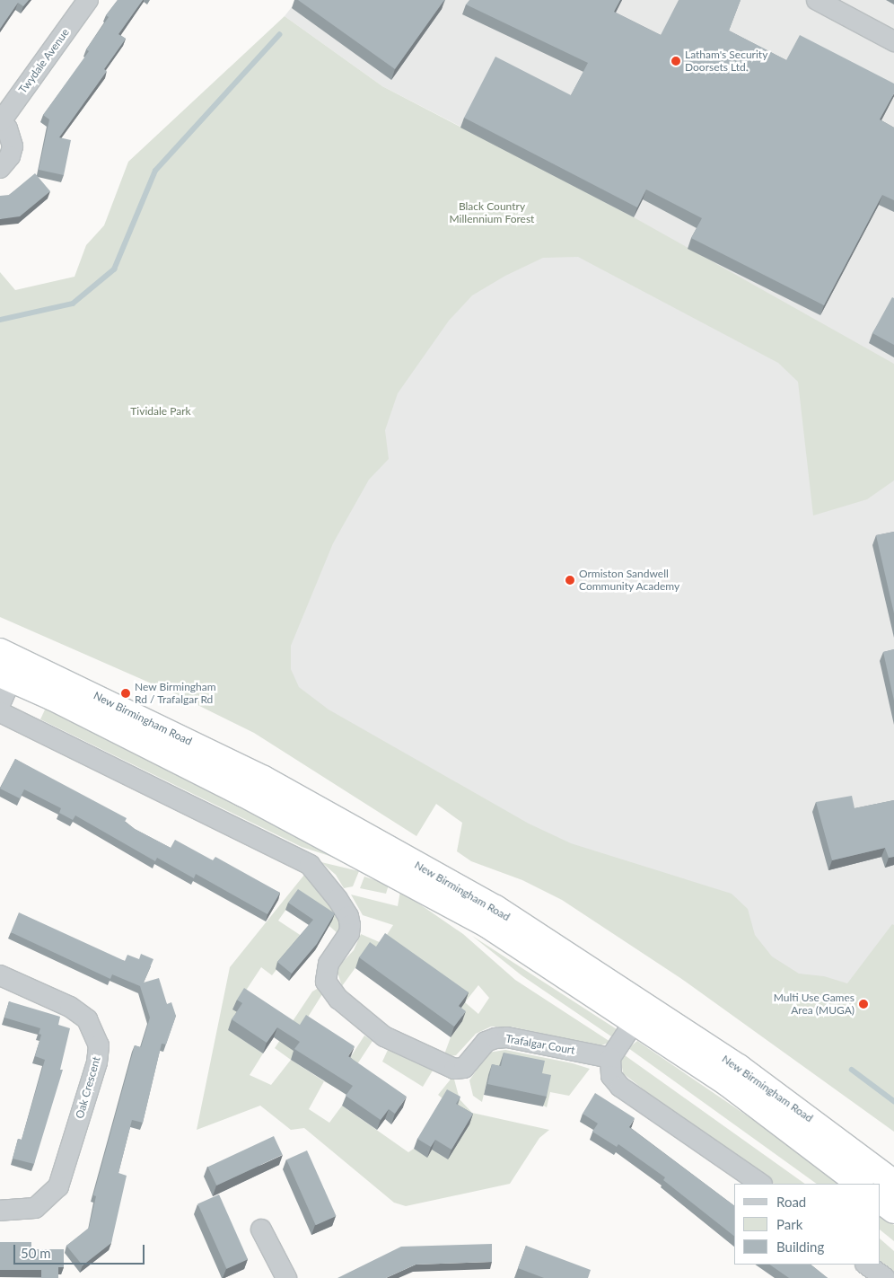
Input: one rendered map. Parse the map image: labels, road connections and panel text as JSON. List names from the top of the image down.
{
  "streets": {
    "highway": ["New Birmingham Road"],
    "street": ["Twydale Avenue", "Trafalgar Court", "Oak Crescent"]
  },
  "parks": ["Black Country Millennium Forest", "Tividale Park"],
  "places": [
    "Latham's Security Doorsets Ltd.",
    "Ormiston Sandwell Community Academy",
    "New Birmingham Rd / Trafalgar Rd",
    "Multi Use Games Area (MUGA)"
  ],
  "legend": ["Road", "Park", "Building"],
  "scale_bar": "50 m"
}
